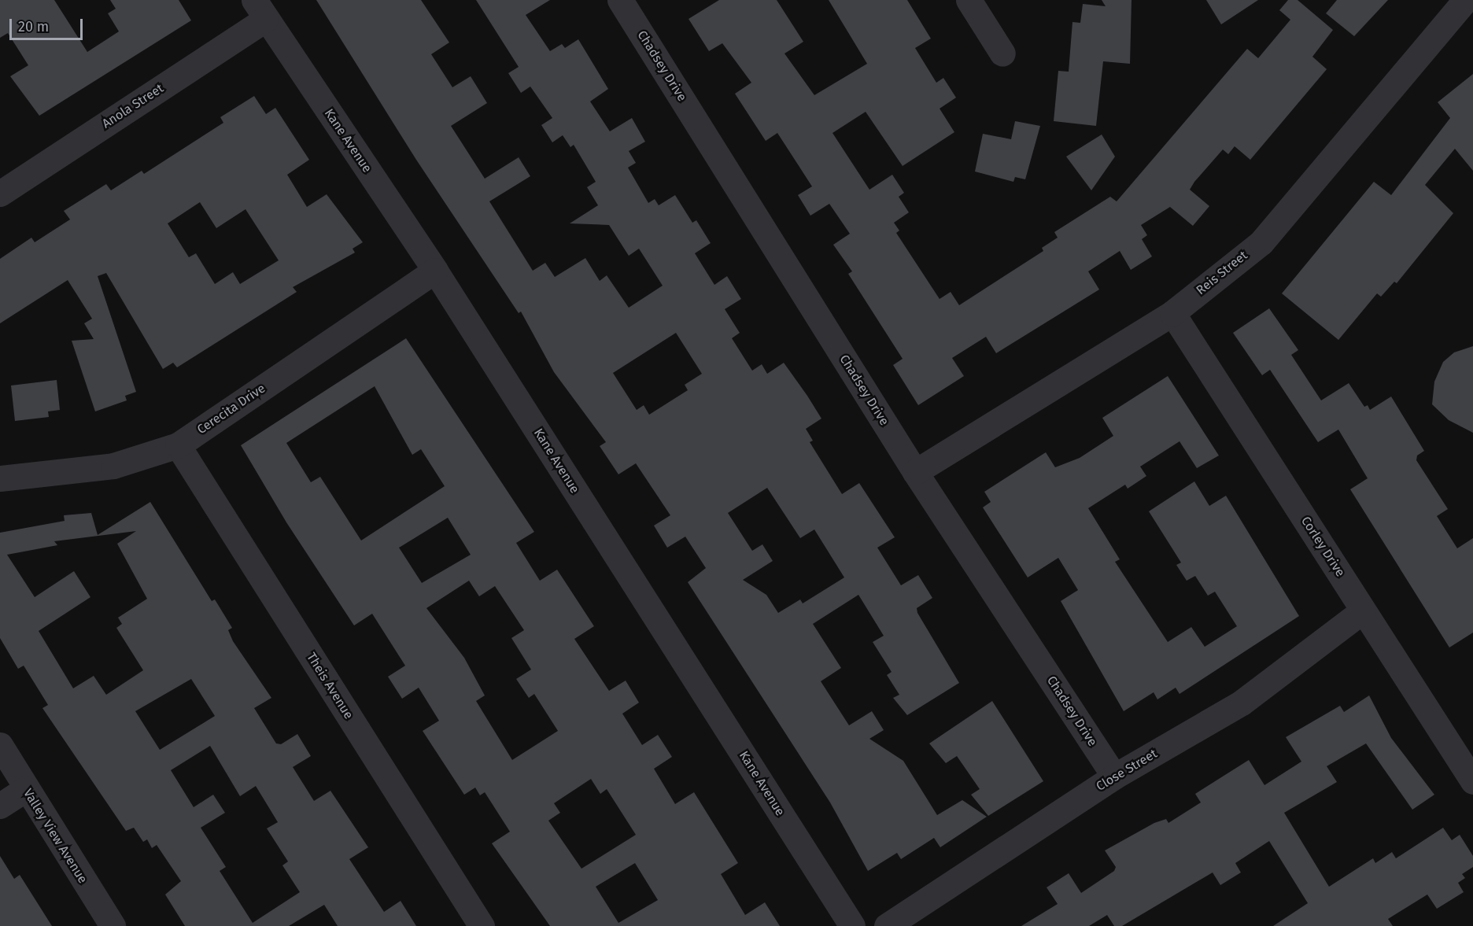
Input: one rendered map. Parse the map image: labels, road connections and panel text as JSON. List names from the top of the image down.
{
  "streets": {
    "street": [
      "Chadsey Drive",
      "Anola Street",
      "Kane Avenue",
      "Reis Street",
      "Cerecita Drive",
      "Corley Drive",
      "Theis Avenue",
      "Close Street",
      "Valley View Avenue"
    ]
  },
  "crossings": [
    ["Chadsey Drive", "Reis Street"],
    ["Chadsey Drive", "Close Street"],
    ["Anola Street", "Kane Avenue"],
    ["Kane Avenue", "Cerecita Drive"],
    ["Reis Street", "Corley Drive"],
    ["Cerecita Drive", "Theis Avenue"],
    ["Corley Drive", "Close Street"]
  ],
  "scale_bar": "20 m"
}
